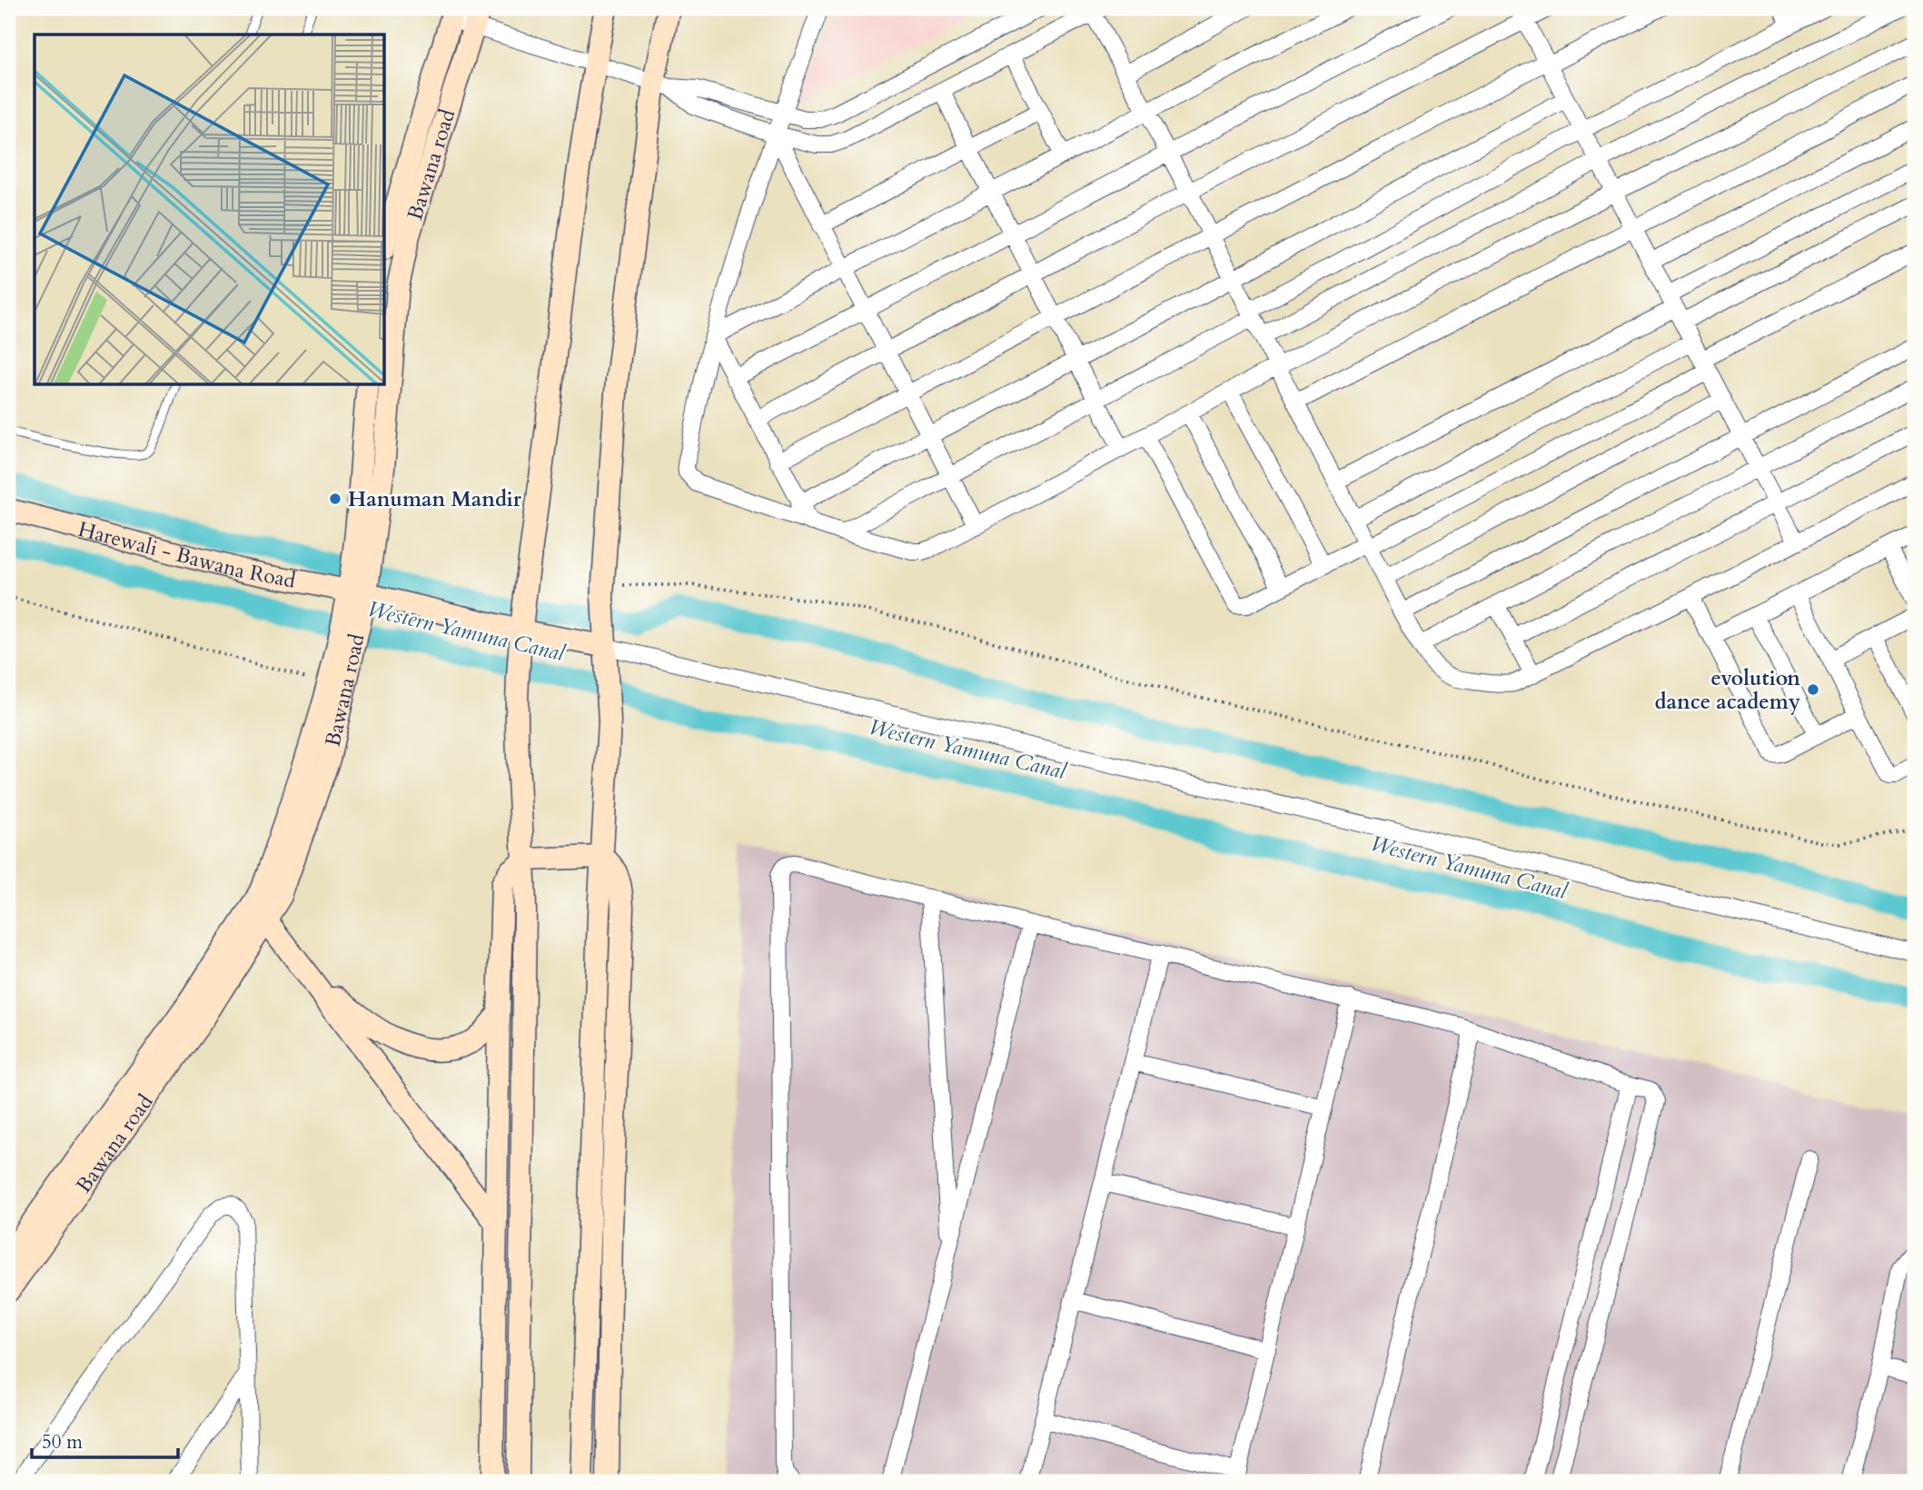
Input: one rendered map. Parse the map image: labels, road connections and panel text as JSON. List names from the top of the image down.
{
  "streets": {
    "street": ["Bawana road", "Harewali - Bawana Road"]
  },
  "crossings": [
    ["Bawana road", "Harewali - Bawana Road"]
  ],
  "water": ["Western Yamuna Canal"],
  "places": ["Hanuman Mandir", "evolution dance academy"],
  "scale_bar": "50 m"
}
